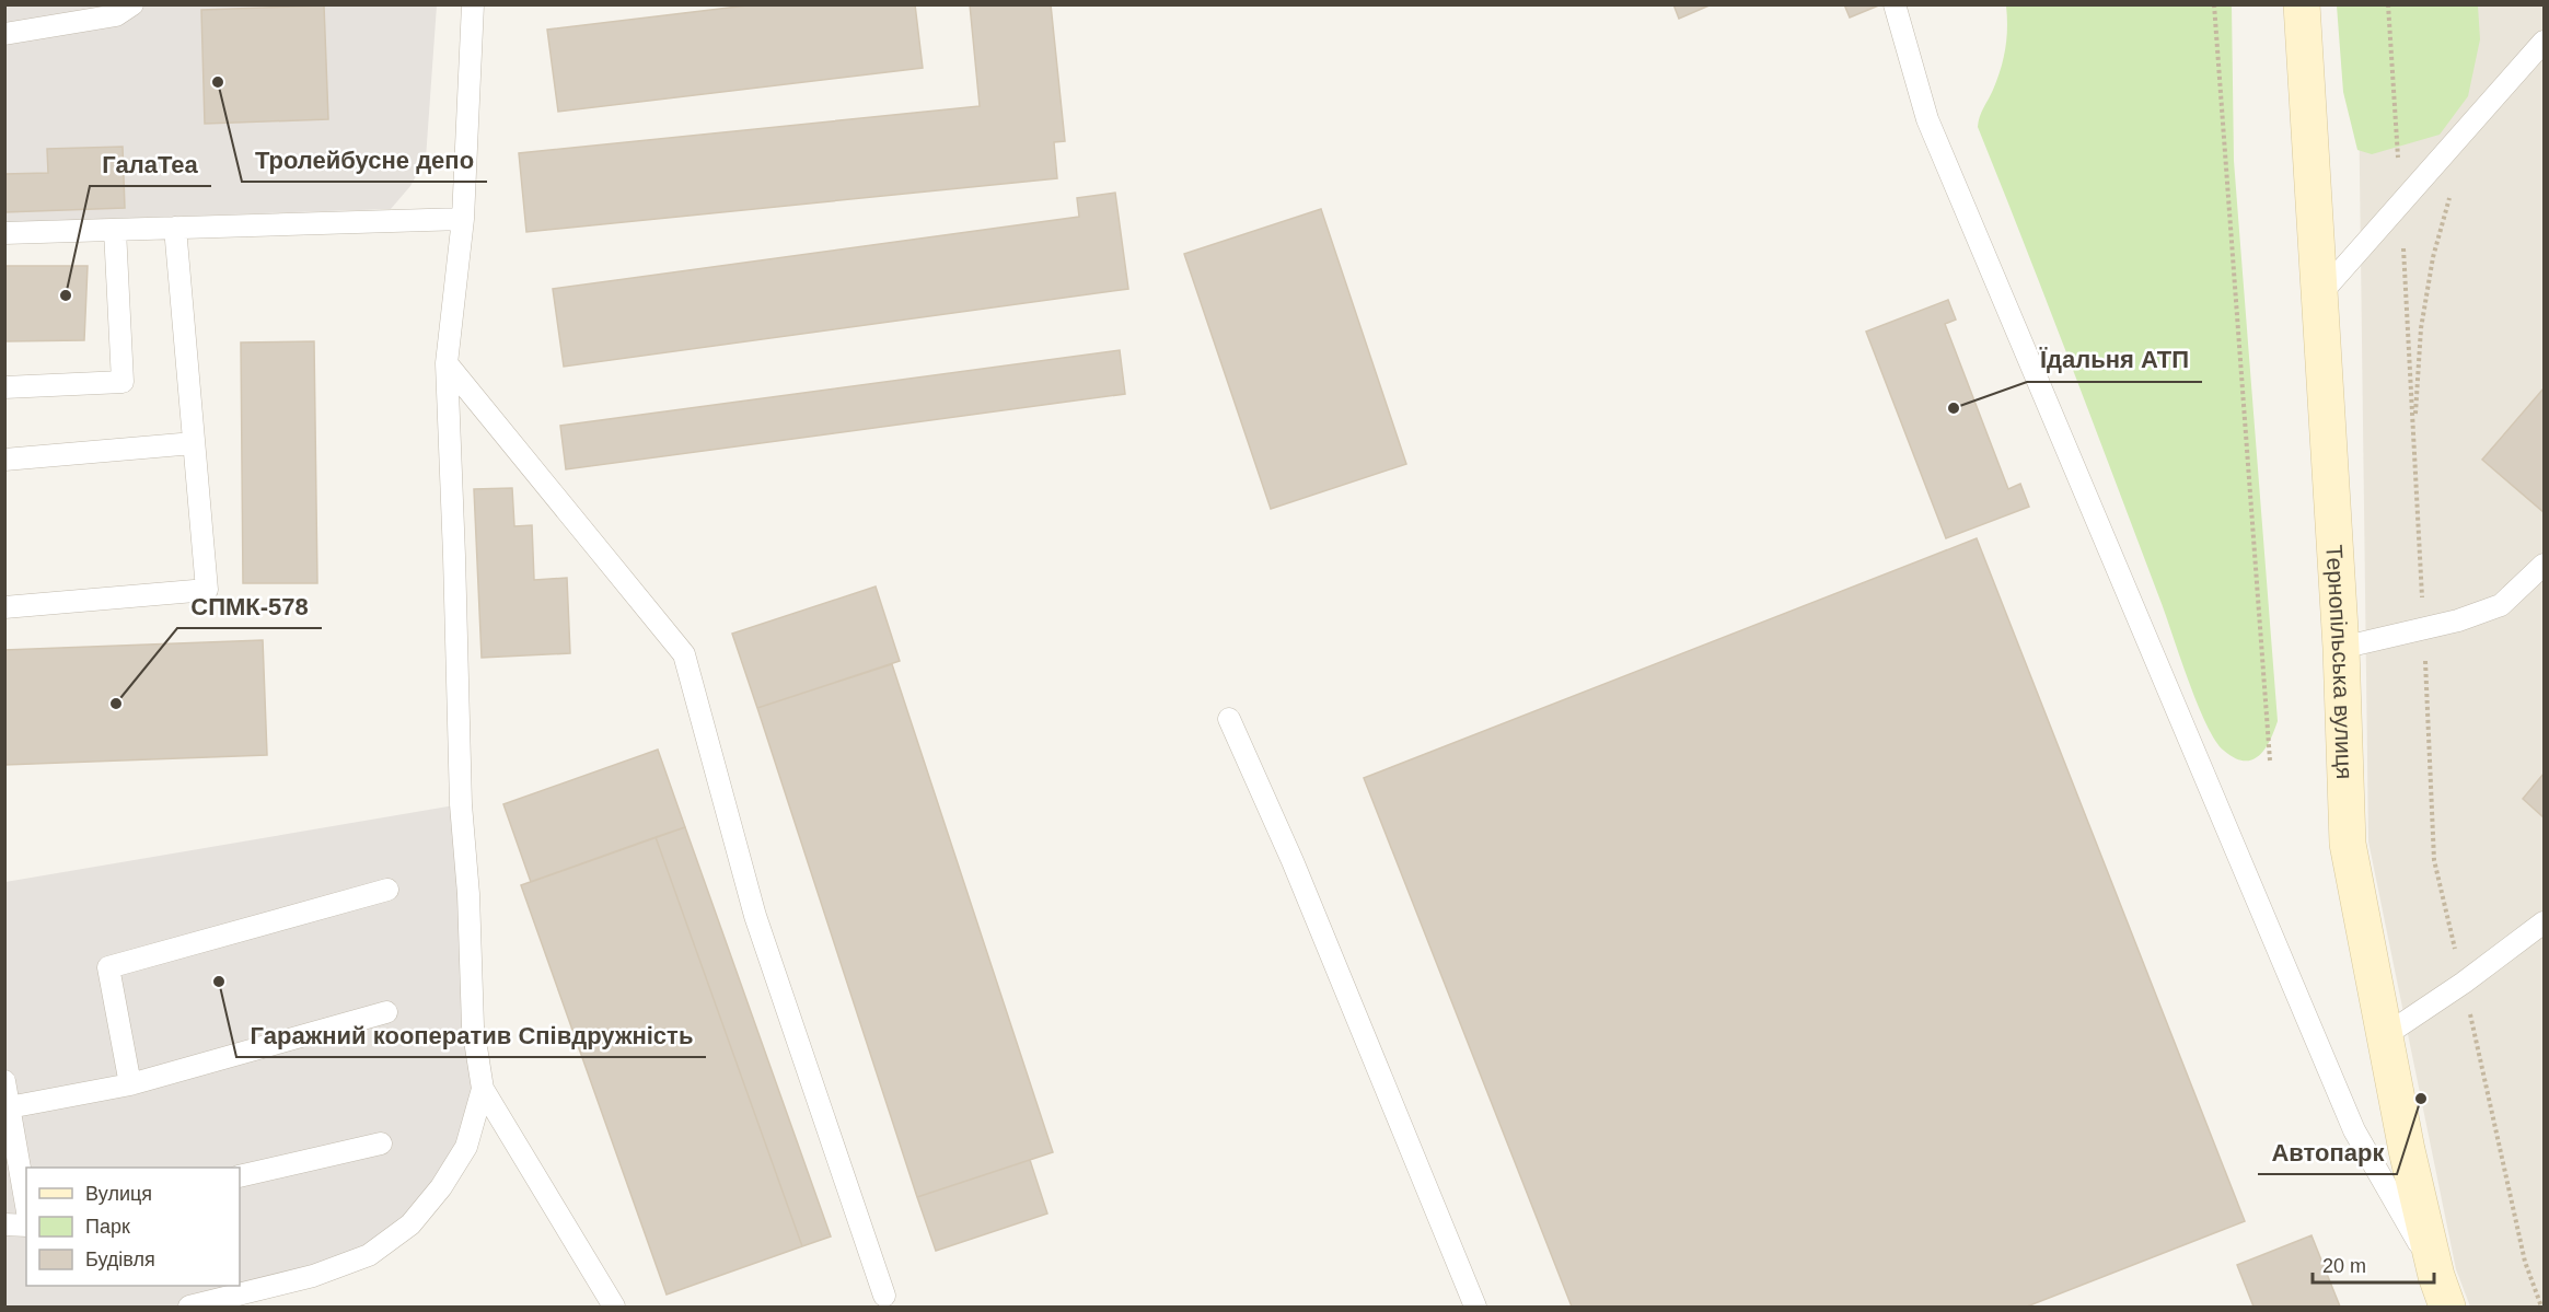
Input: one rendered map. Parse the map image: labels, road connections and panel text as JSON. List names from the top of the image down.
{
  "streets": {
    "main road": ["Тернопільська вулиця"]
  },
  "places": [
    "Тролейбусне депо",
    "ГалаТеа",
    "Їдальня АТП",
    "СПМК-578",
    "Гаражний кооператив Співдружність",
    "Автопарк"
  ],
  "legend": ["Вулиця", "Парк", "Будівля"],
  "scale_bar": "20 m"
}
